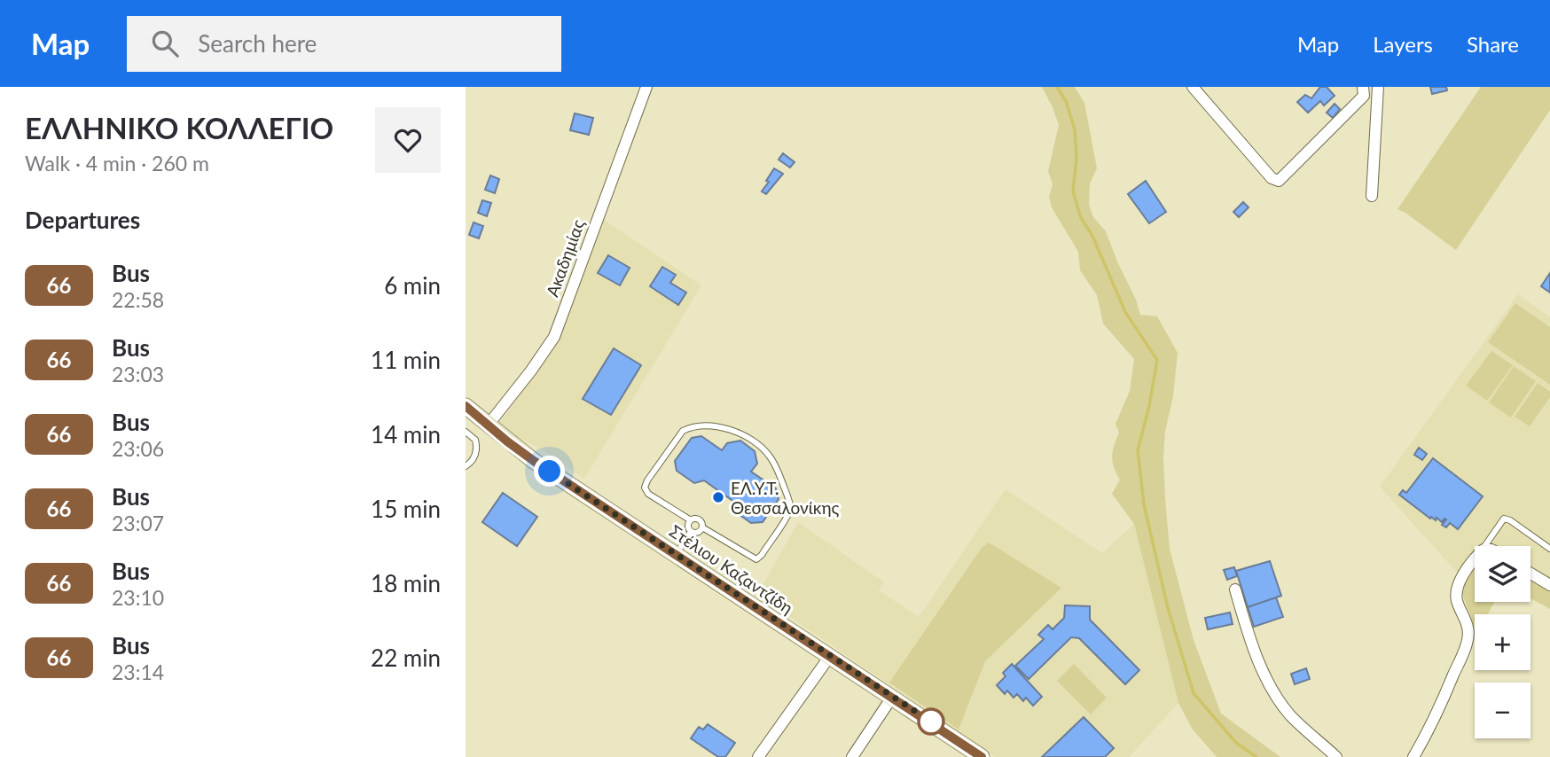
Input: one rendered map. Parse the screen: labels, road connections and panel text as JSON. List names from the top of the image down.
{
  "streets": {
    "main road": ["Στέλιου Καζαντζίδη"],
    "street": ["Ακαδημίας"]
  },
  "crossings": [
    ["Ακαδημίας", "Στέλιου Καζαντζίδη"]
  ],
  "places": ["ΕΛ.Υ.Τ. Θεσσαλονίκης"],
  "lines": ["bus line 66"],
  "page": {
    "header": "Map",
    "search": "Search here",
    "nav": ["Map", "Layers", "Share"],
    "heading": [
      ["ΕΛΛΗΝΙΚΟ ΚΟΛΛΕΓΙΟ", "Walk · 4 min · 260 m"],
      "Departures"
    ],
    "list": [
      {
        "mark": "66",
        "name": "Bus",
        "note": "22:58",
        "value": "6 min"
      },
      {
        "mark": "66",
        "name": "Bus",
        "note": "23:03",
        "value": "11 min"
      },
      {
        "mark": "66",
        "name": "Bus",
        "note": "23:06",
        "value": "14 min"
      },
      {
        "mark": "66",
        "name": "Bus",
        "note": "23:07",
        "value": "15 min"
      },
      {
        "mark": "66",
        "name": "Bus",
        "note": "23:10",
        "value": "18 min"
      },
      {
        "mark": "66",
        "name": "Bus",
        "note": "23:14",
        "value": "22 min"
      }
    ],
    "map_buttons": ["+", "−"]
  }
}
